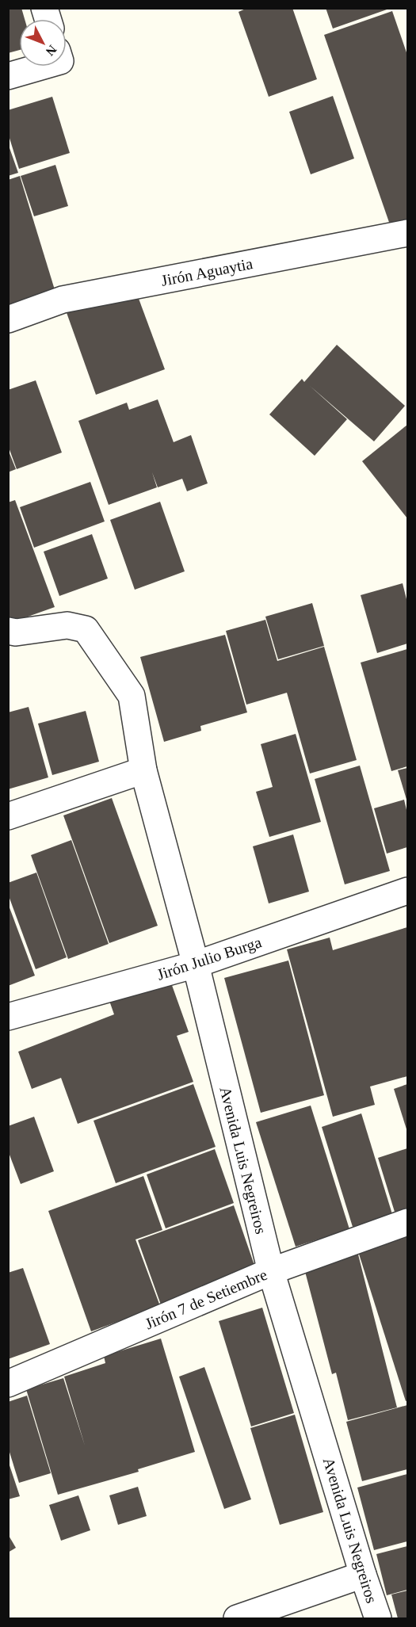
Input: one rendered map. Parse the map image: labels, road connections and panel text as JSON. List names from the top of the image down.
{
  "streets": {
    "street": [
      "Jirón Aguaytia",
      "Jirón Julio Burga",
      "Avenida Luis Negreiros",
      "Jirón 7 de Setiembre"
    ]
  },
  "crossings": [
    ["Jirón Julio Burga", "Avenida Luis Negreiros"],
    ["Avenida Luis Negreiros", "Jirón 7 de Setiembre"]
  ],
  "north": "bottom right"
}
